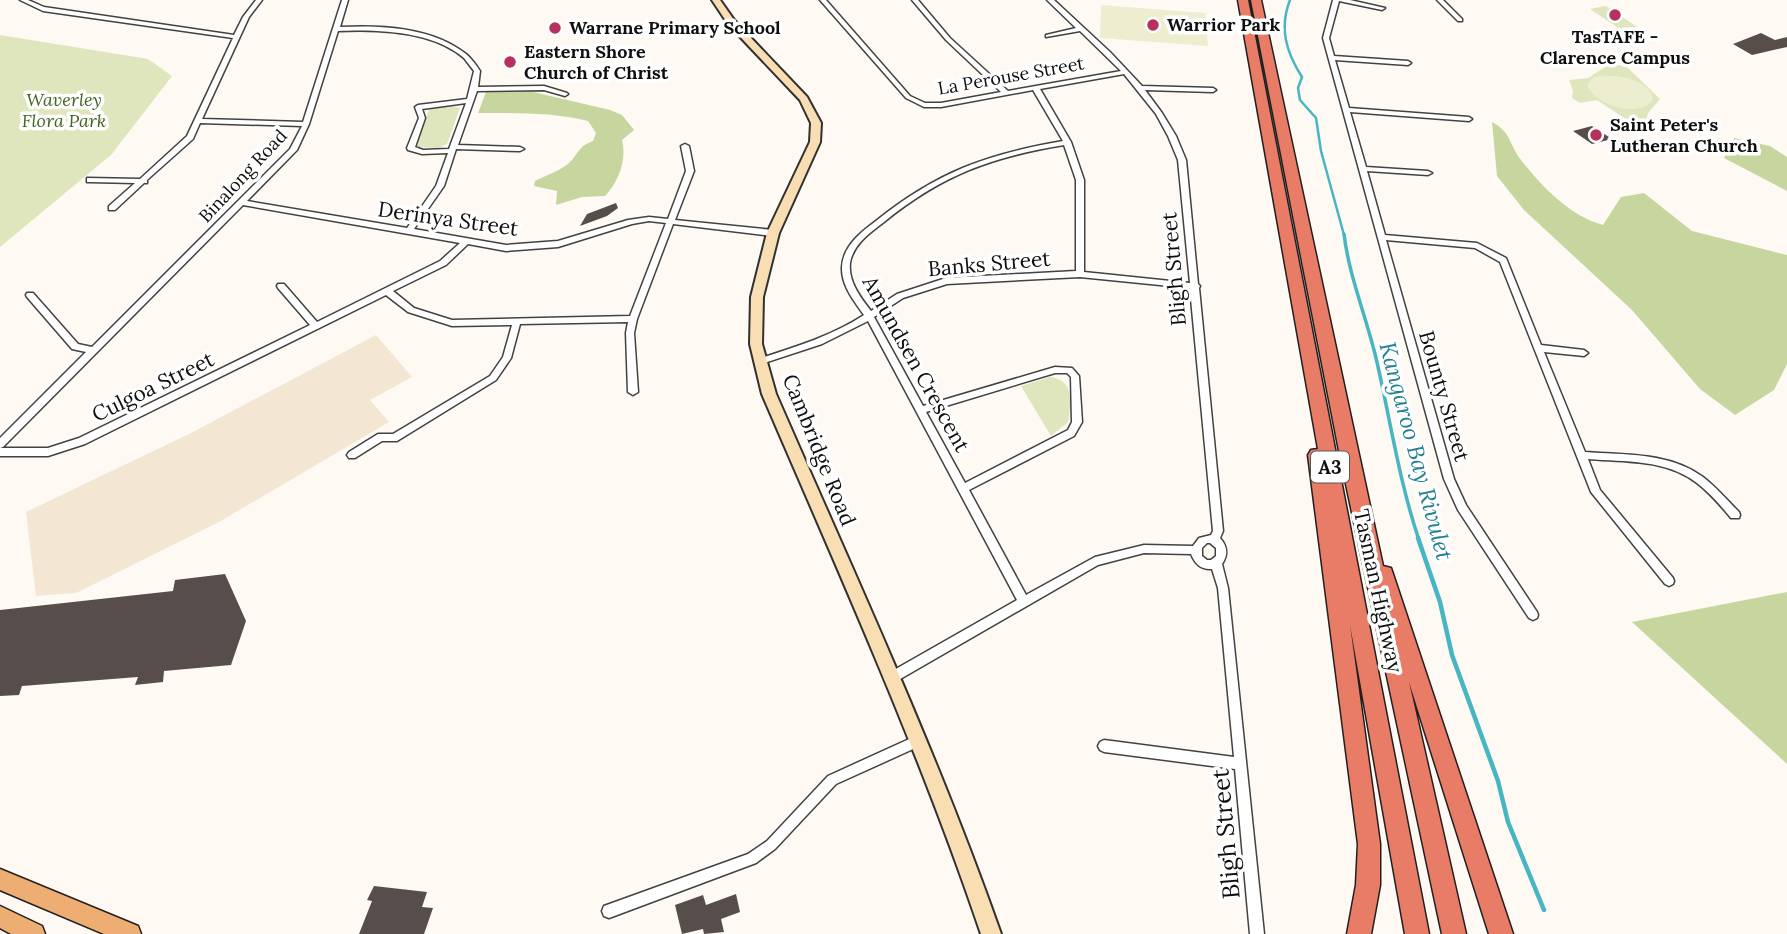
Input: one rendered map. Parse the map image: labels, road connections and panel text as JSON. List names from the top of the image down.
{
  "streets": {
    "highway": ["A3", "Tasman Highway"],
    "main road": ["Cambridge Road"],
    "street": [
      "La Perouse Street",
      "Binalong Road",
      "Derinya Street",
      "Banks Street",
      "Bligh Street",
      "Amundsen Crescent",
      "Culgoa Street",
      "Bounty Street"
    ]
  },
  "crossings": [
    ["La Perouse Street", "Bligh Street"],
    ["Binalong Road", "Derinya Street"],
    ["Derinya Street", "Culgoa Street"],
    ["Derinya Street", "Cambridge Road"],
    ["Banks Street", "Bligh Street"],
    ["Banks Street", "Amundsen Crescent"],
    ["Banks Street", "Cambridge Road"]
  ],
  "water": ["Kangaroo Bay Rivulet"],
  "parks": ["Waverley Flora Park"],
  "places": [
    "TasTAFE - Clarence Campus",
    "Warrior Park",
    "Warrane Primary School",
    "Eastern Shore Church of Christ",
    "Saint Peter's Lutheran Church"
  ]
}
